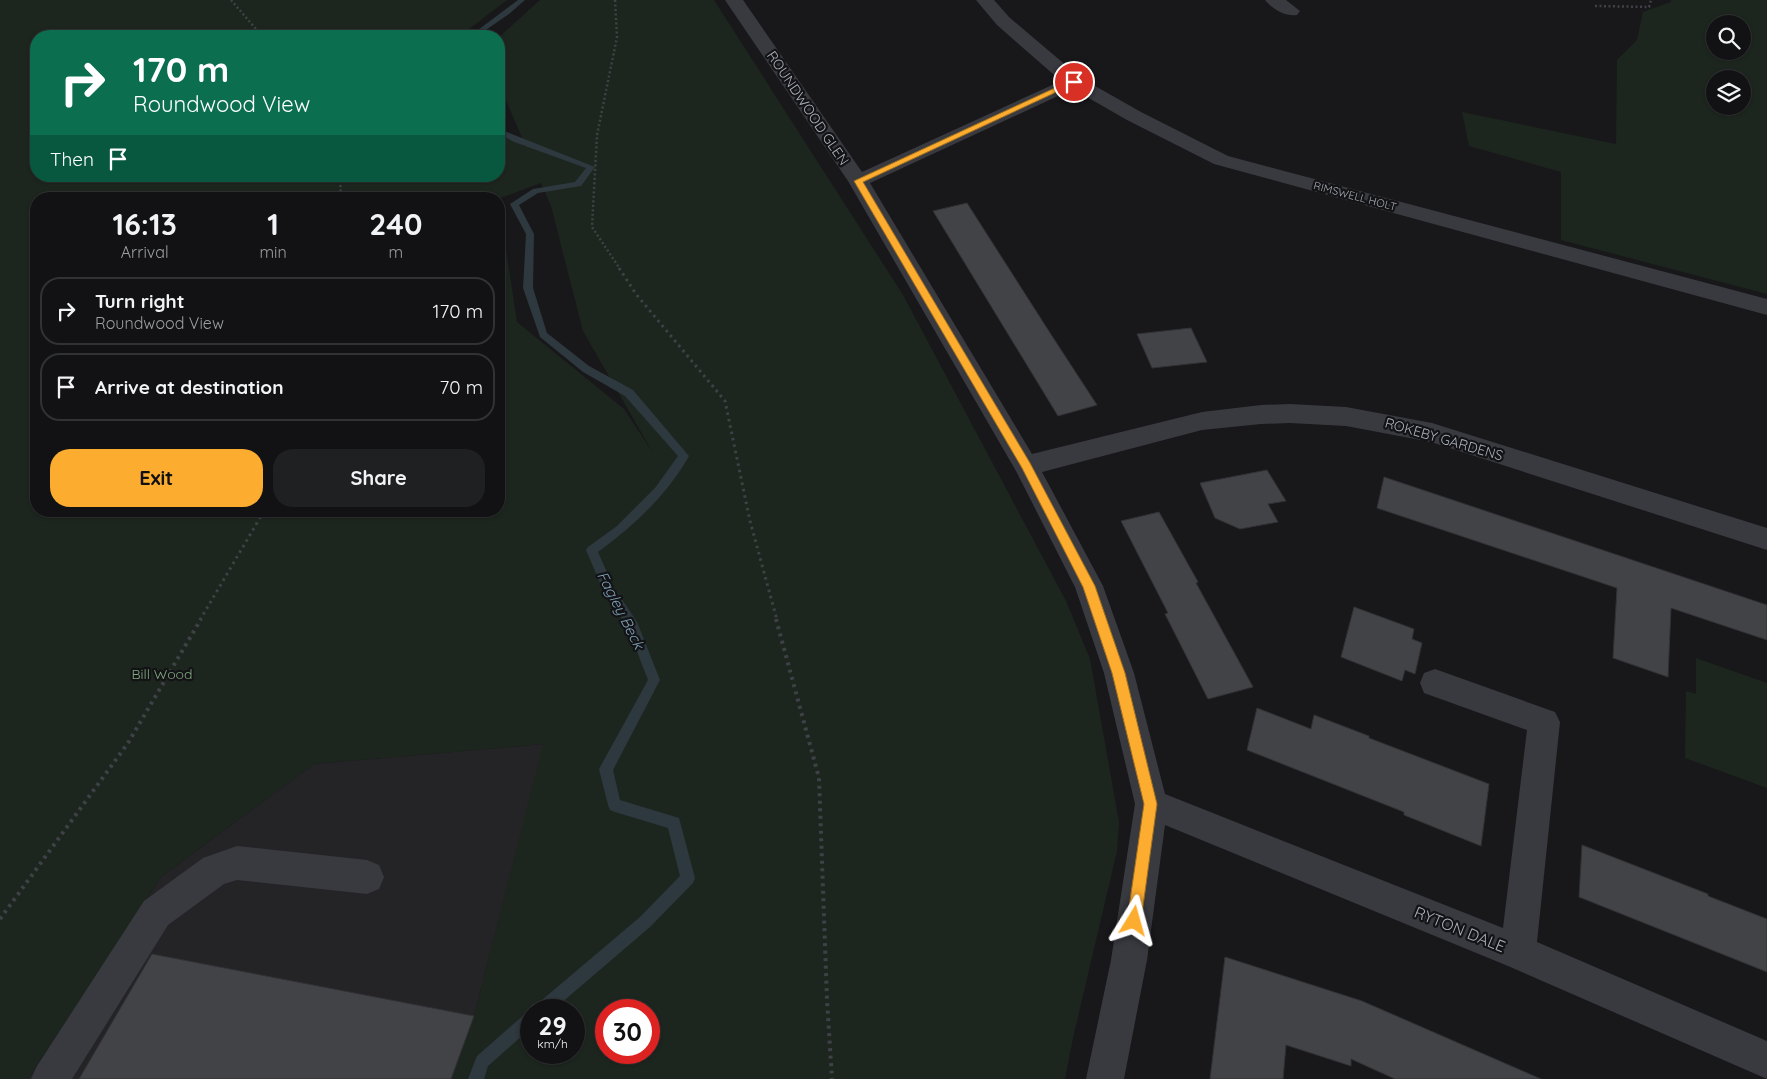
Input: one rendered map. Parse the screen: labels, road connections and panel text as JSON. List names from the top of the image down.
{
  "streets": {
    "street": [
      "ROUNDWOOD GLEN",
      "RIMSWELL HOLT",
      "ROKEBY GARDENS",
      "RYTON DALE"
    ]
  },
  "crossings": [
    ["ROUNDWOOD GLEN", "ROKEBY GARDENS"],
    ["ROUNDWOOD GLEN", "RYTON DALE"]
  ],
  "water": ["Fagley Beck"],
  "parks": ["Bill Wood"],
  "page": {
    "turn": ["170 m", "Roundwood View"],
    "then": "Then",
    "eta": [
      "16:13",
      "Arrival",
      "1",
      "min",
      "240",
      "m"
    ],
    "list": [
      {
        "name": "Turn right",
        "note": "Roundwood View",
        "value": "170 m"
      },
      {
        "name": "Arrive at destination",
        "value": "70 m"
      }
    ],
    "buttons": ["Exit", "Share"],
    "speed": "29 km/h",
    "limit": "30"
  }
}
